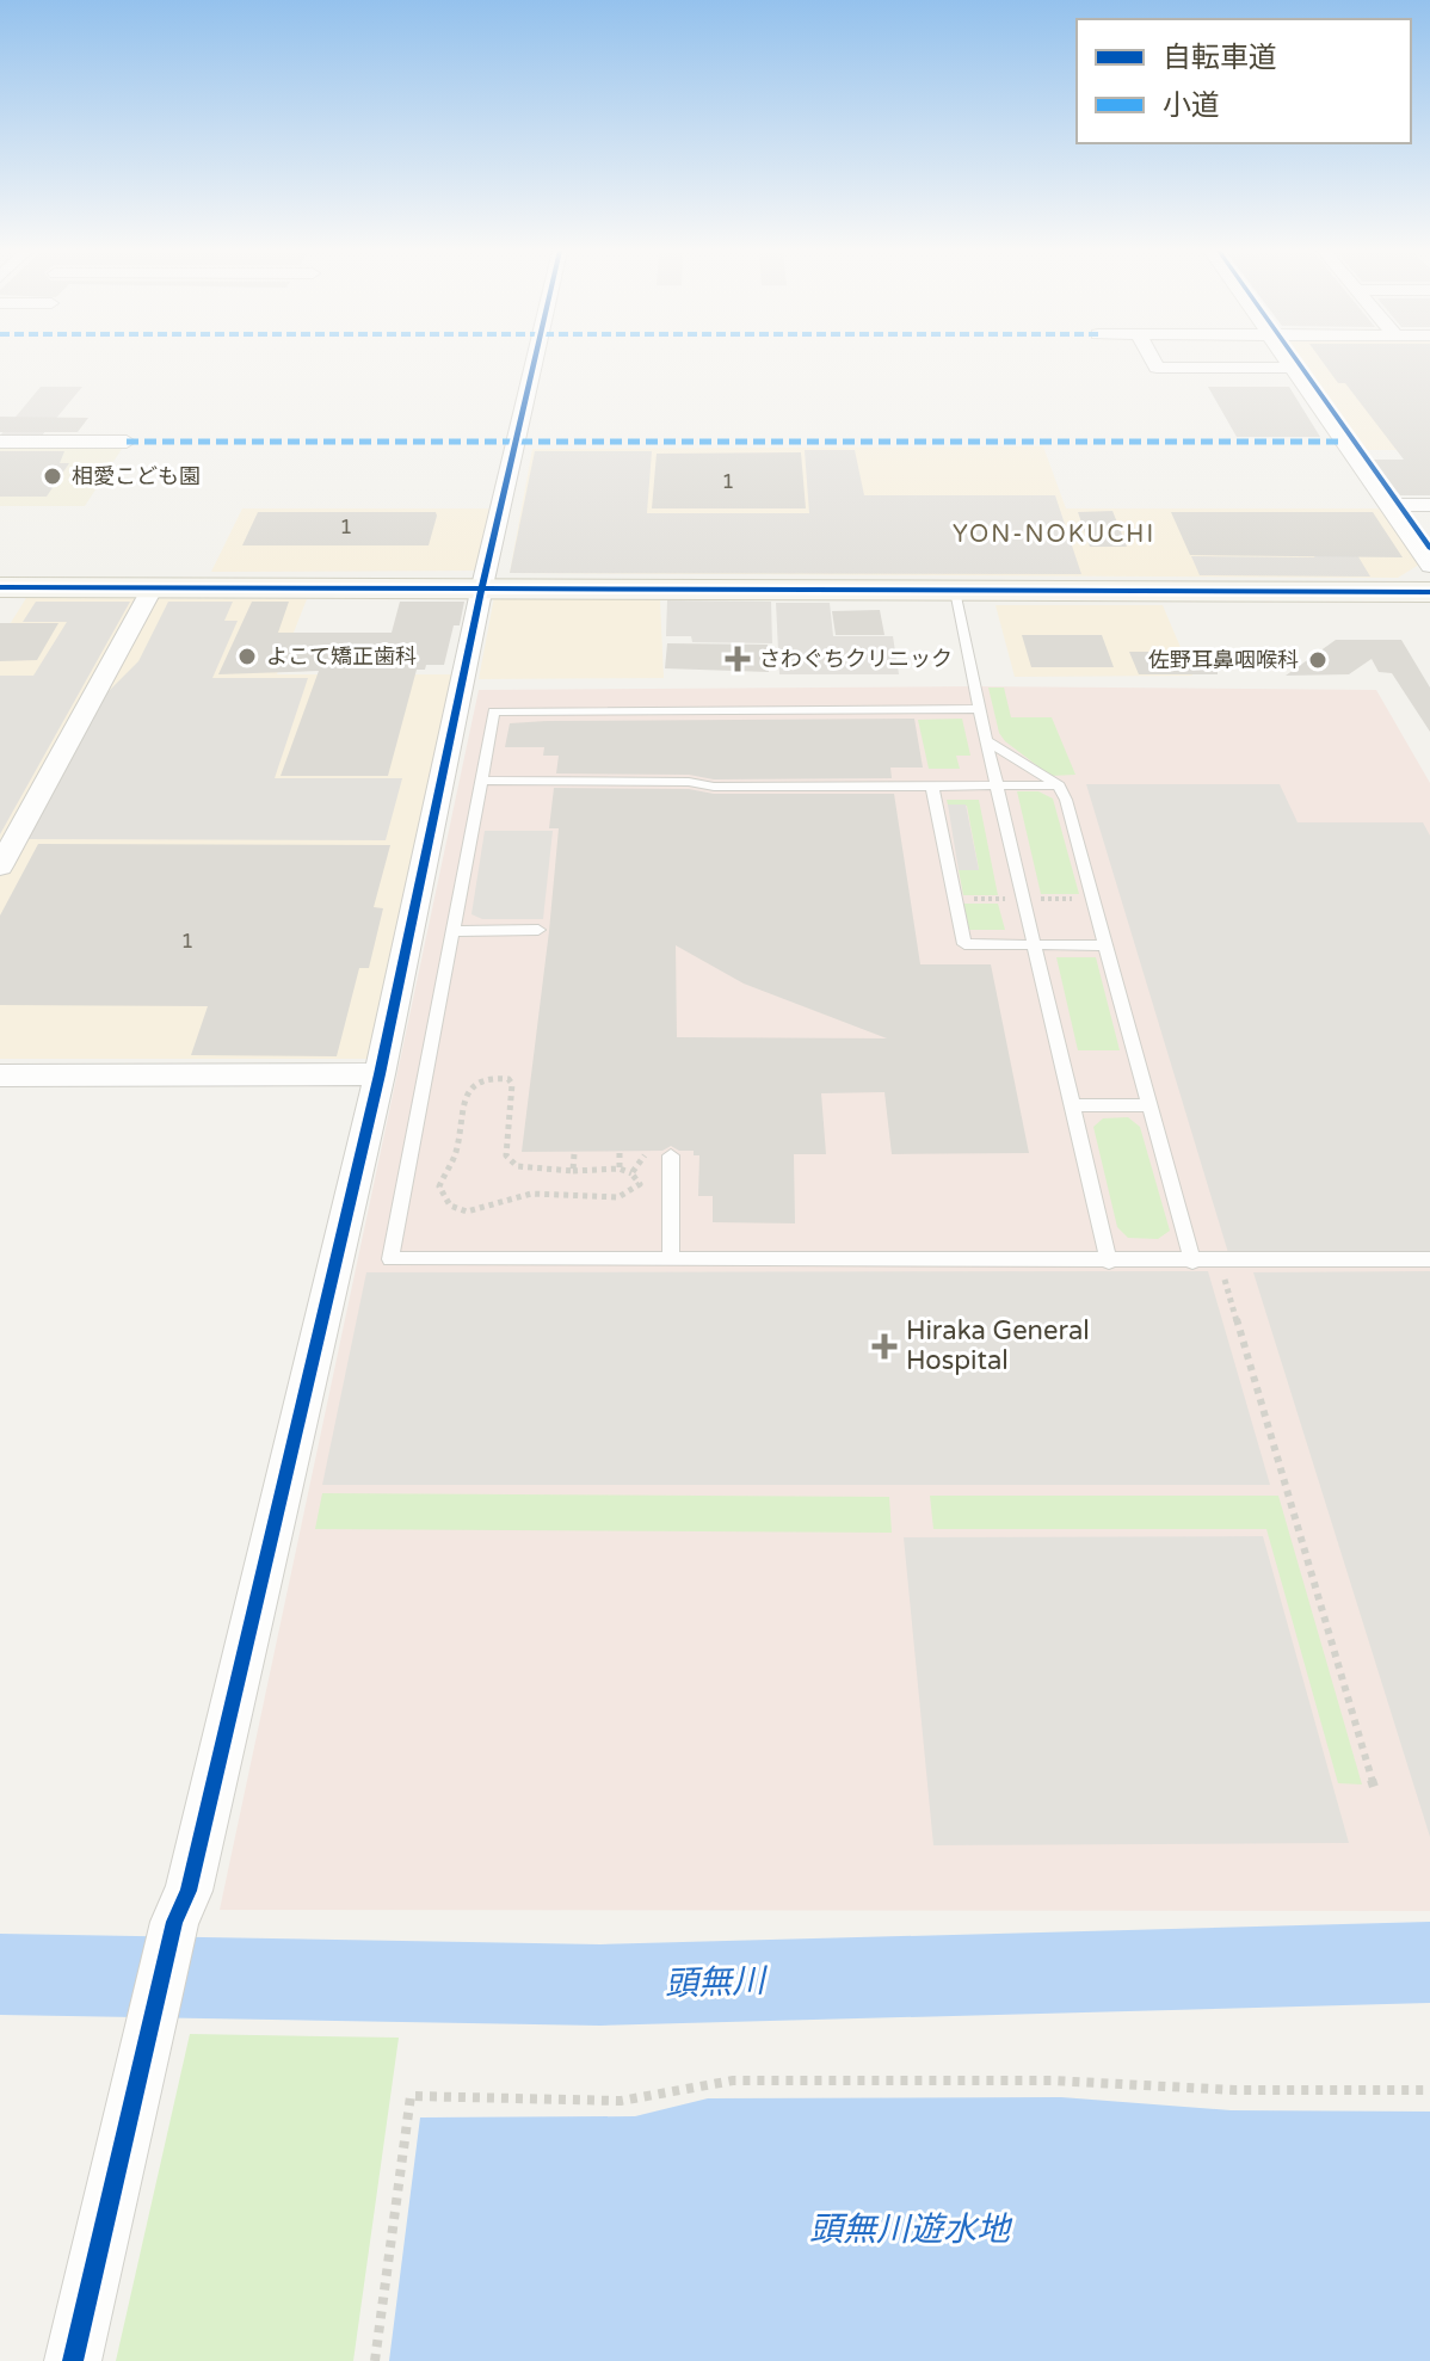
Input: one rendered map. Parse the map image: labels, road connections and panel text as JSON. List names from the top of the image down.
{
  "districts": ["YON-NOKUCHI"],
  "water": ["頭無川", "頭無川遊水地"],
  "places": {
    "other": ["相愛こども園", "よこて矯正歯科", "佐野耳鼻咽喉科"],
    "health": ["さわぐちクリニック", "Hiraka General Hospital"]
  },
  "house_numbers": ["1", "1", "1"],
  "legend": ["自転車道", "小道"]
}
